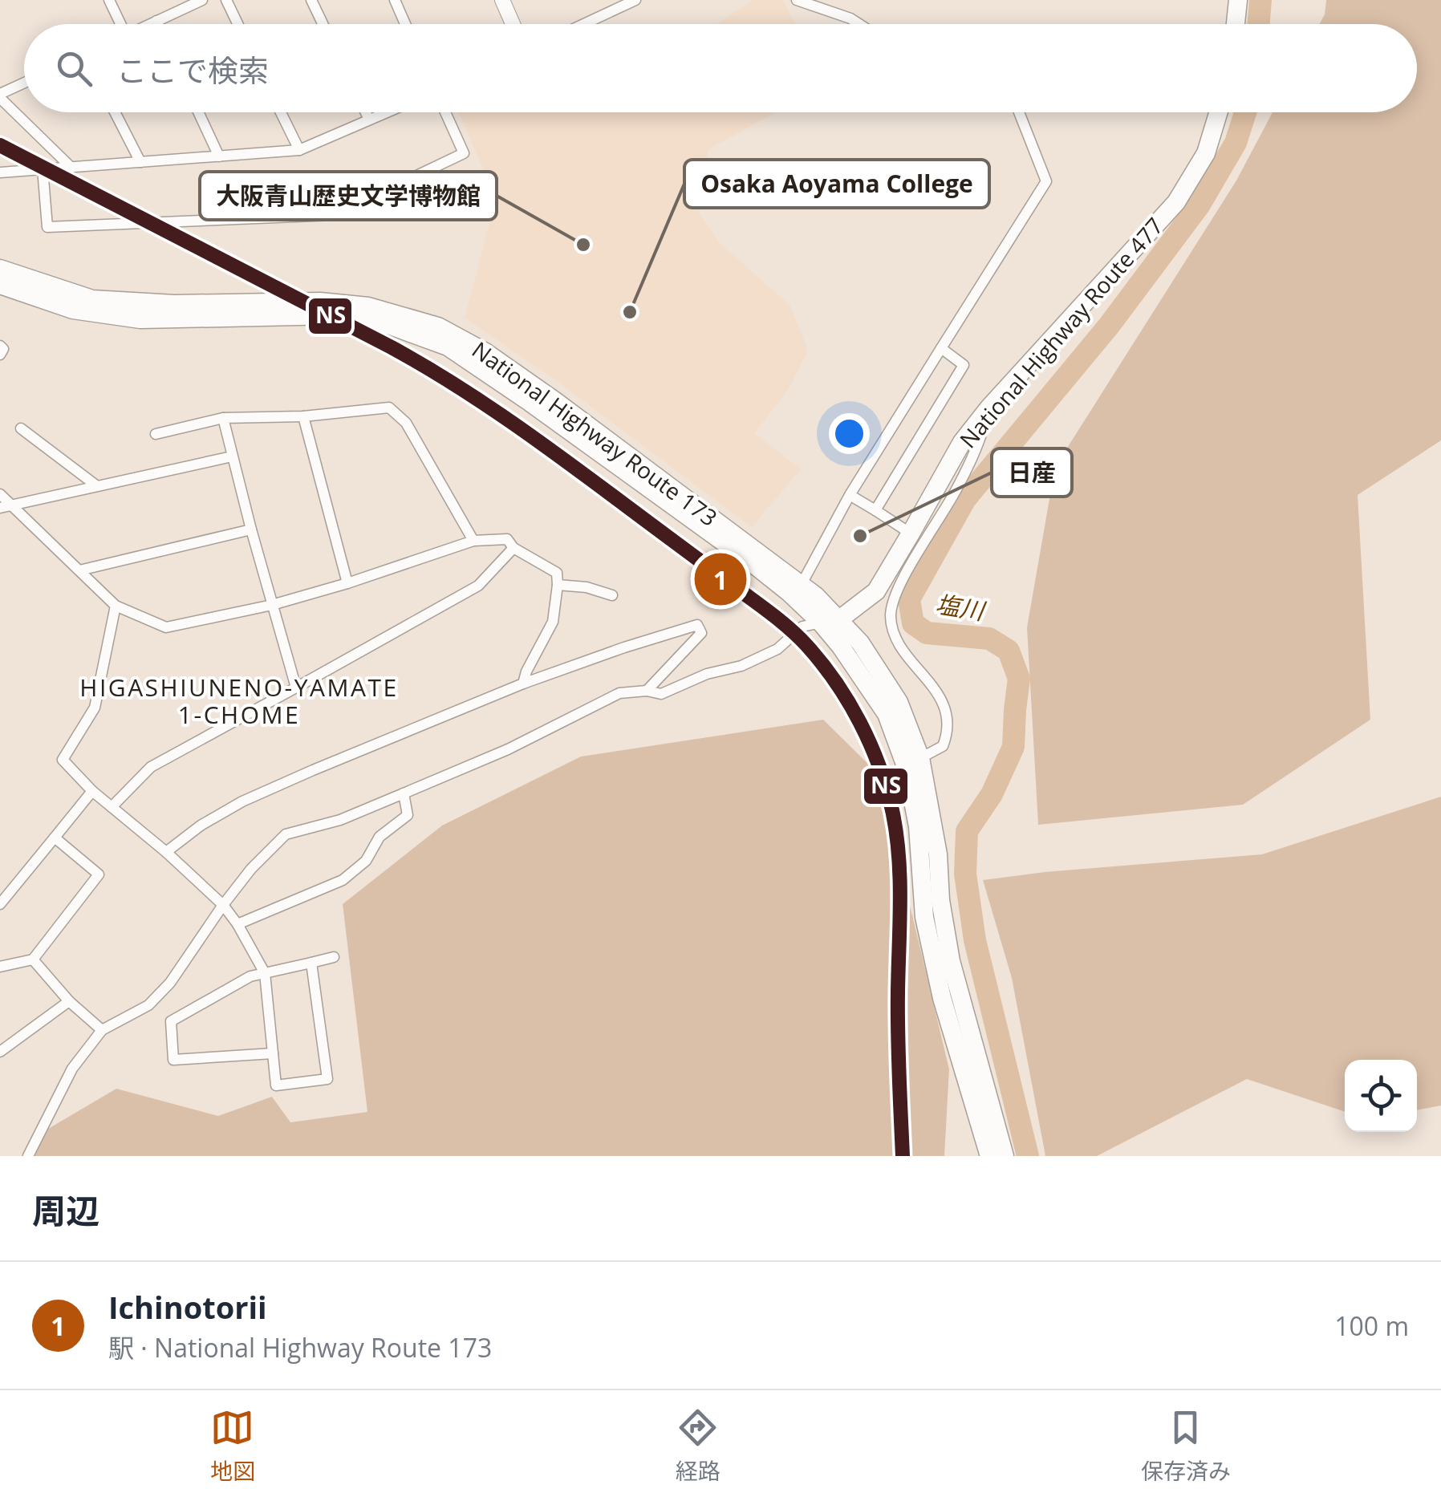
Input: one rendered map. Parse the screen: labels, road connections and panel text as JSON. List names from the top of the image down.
{
  "streets": {
    "highway": ["National Highway Route 477", "National Highway Route 173"]
  },
  "crossings": [
    ["National Highway Route 477", "National Highway Route 173"]
  ],
  "districts": ["HIGASHIUNENO-YAMATE 1-CHOME"],
  "water": ["塩川"],
  "places": ["大阪青山歴史文学博物館", "Osaka Aoyama College", "日産"],
  "lines": ["transit line NS"],
  "page": {
    "search": "ここで検索",
    "pins": "1",
    "heading": "周辺",
    "list": [
      {
        "mark": "1",
        "name": "Ichinotorii",
        "note": "駅 · National Highway Route 173",
        "value": "100 m"
      }
    ],
    "nav": ["地図", "経路", "保存済み"]
  }
}
